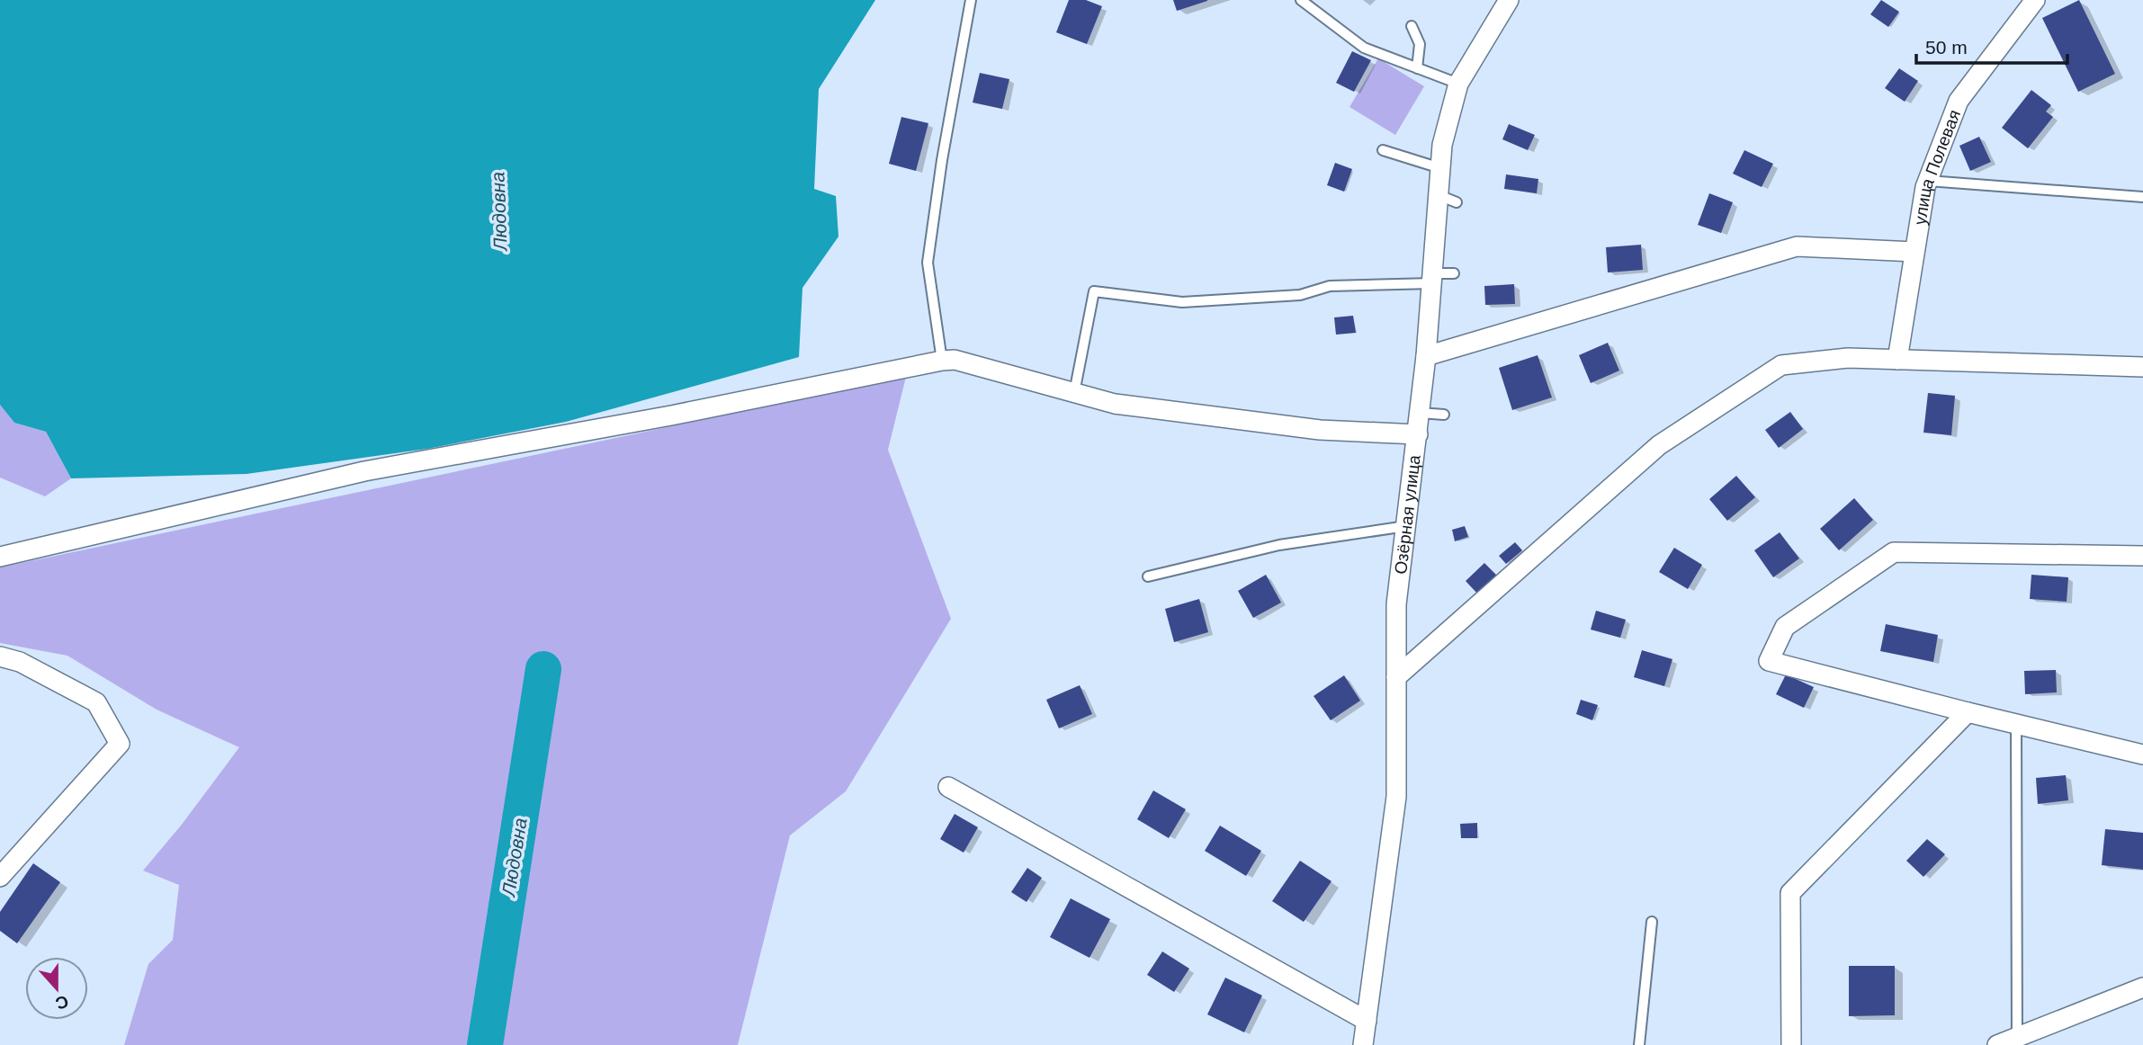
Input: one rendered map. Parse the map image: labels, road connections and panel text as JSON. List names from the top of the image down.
{
  "streets": {
    "street": ["улица Полевая", "Озёрная улица"]
  },
  "water": ["Людовна"],
  "scale_bar": "50 m",
  "north": "bottom"
}
